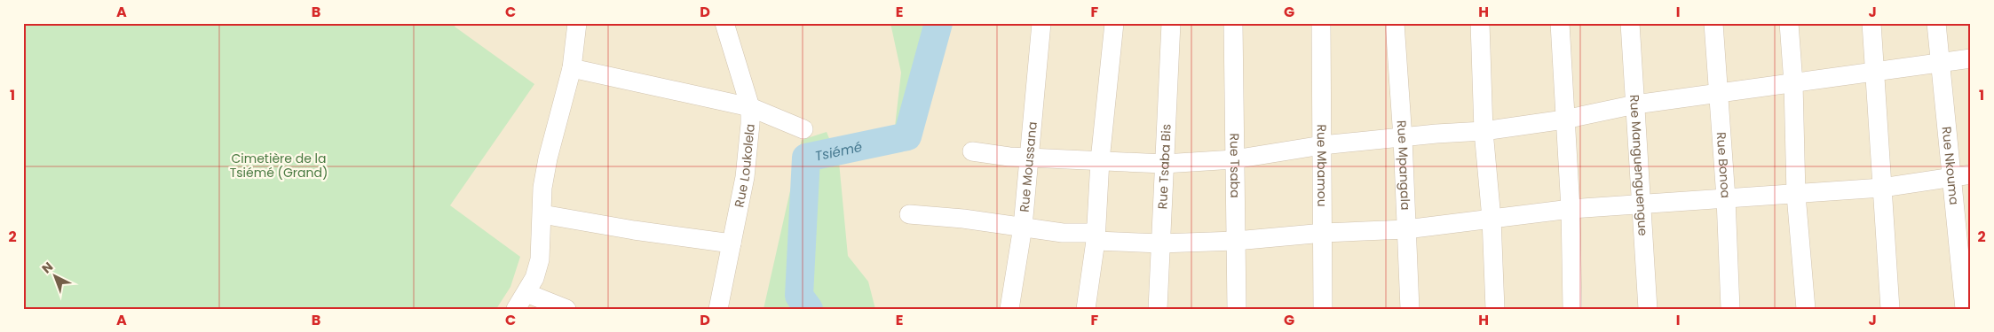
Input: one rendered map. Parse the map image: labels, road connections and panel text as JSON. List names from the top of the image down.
{
  "streets": {
    "street": [
      "Rue Loukolela",
      "Rue Tsaba Bis",
      "Rue Mbamou",
      "Rue Mpangala",
      "Rue Manguenguengue",
      "Rue Bonoa",
      "Rue Nkouma",
      "Rue Moussana",
      "Rue Tsaba"
    ]
  },
  "water": ["Tsiémé"],
  "parks": ["Cimetière de la Tsiémé (Grand)"],
  "north": "top left",
  "grid": {
    "columns": [
      "A",
      "B",
      "C",
      "D",
      "E",
      "F",
      "G",
      "H",
      "I",
      "J"
    ],
    "rows": ["1", "2"]
  }
}
